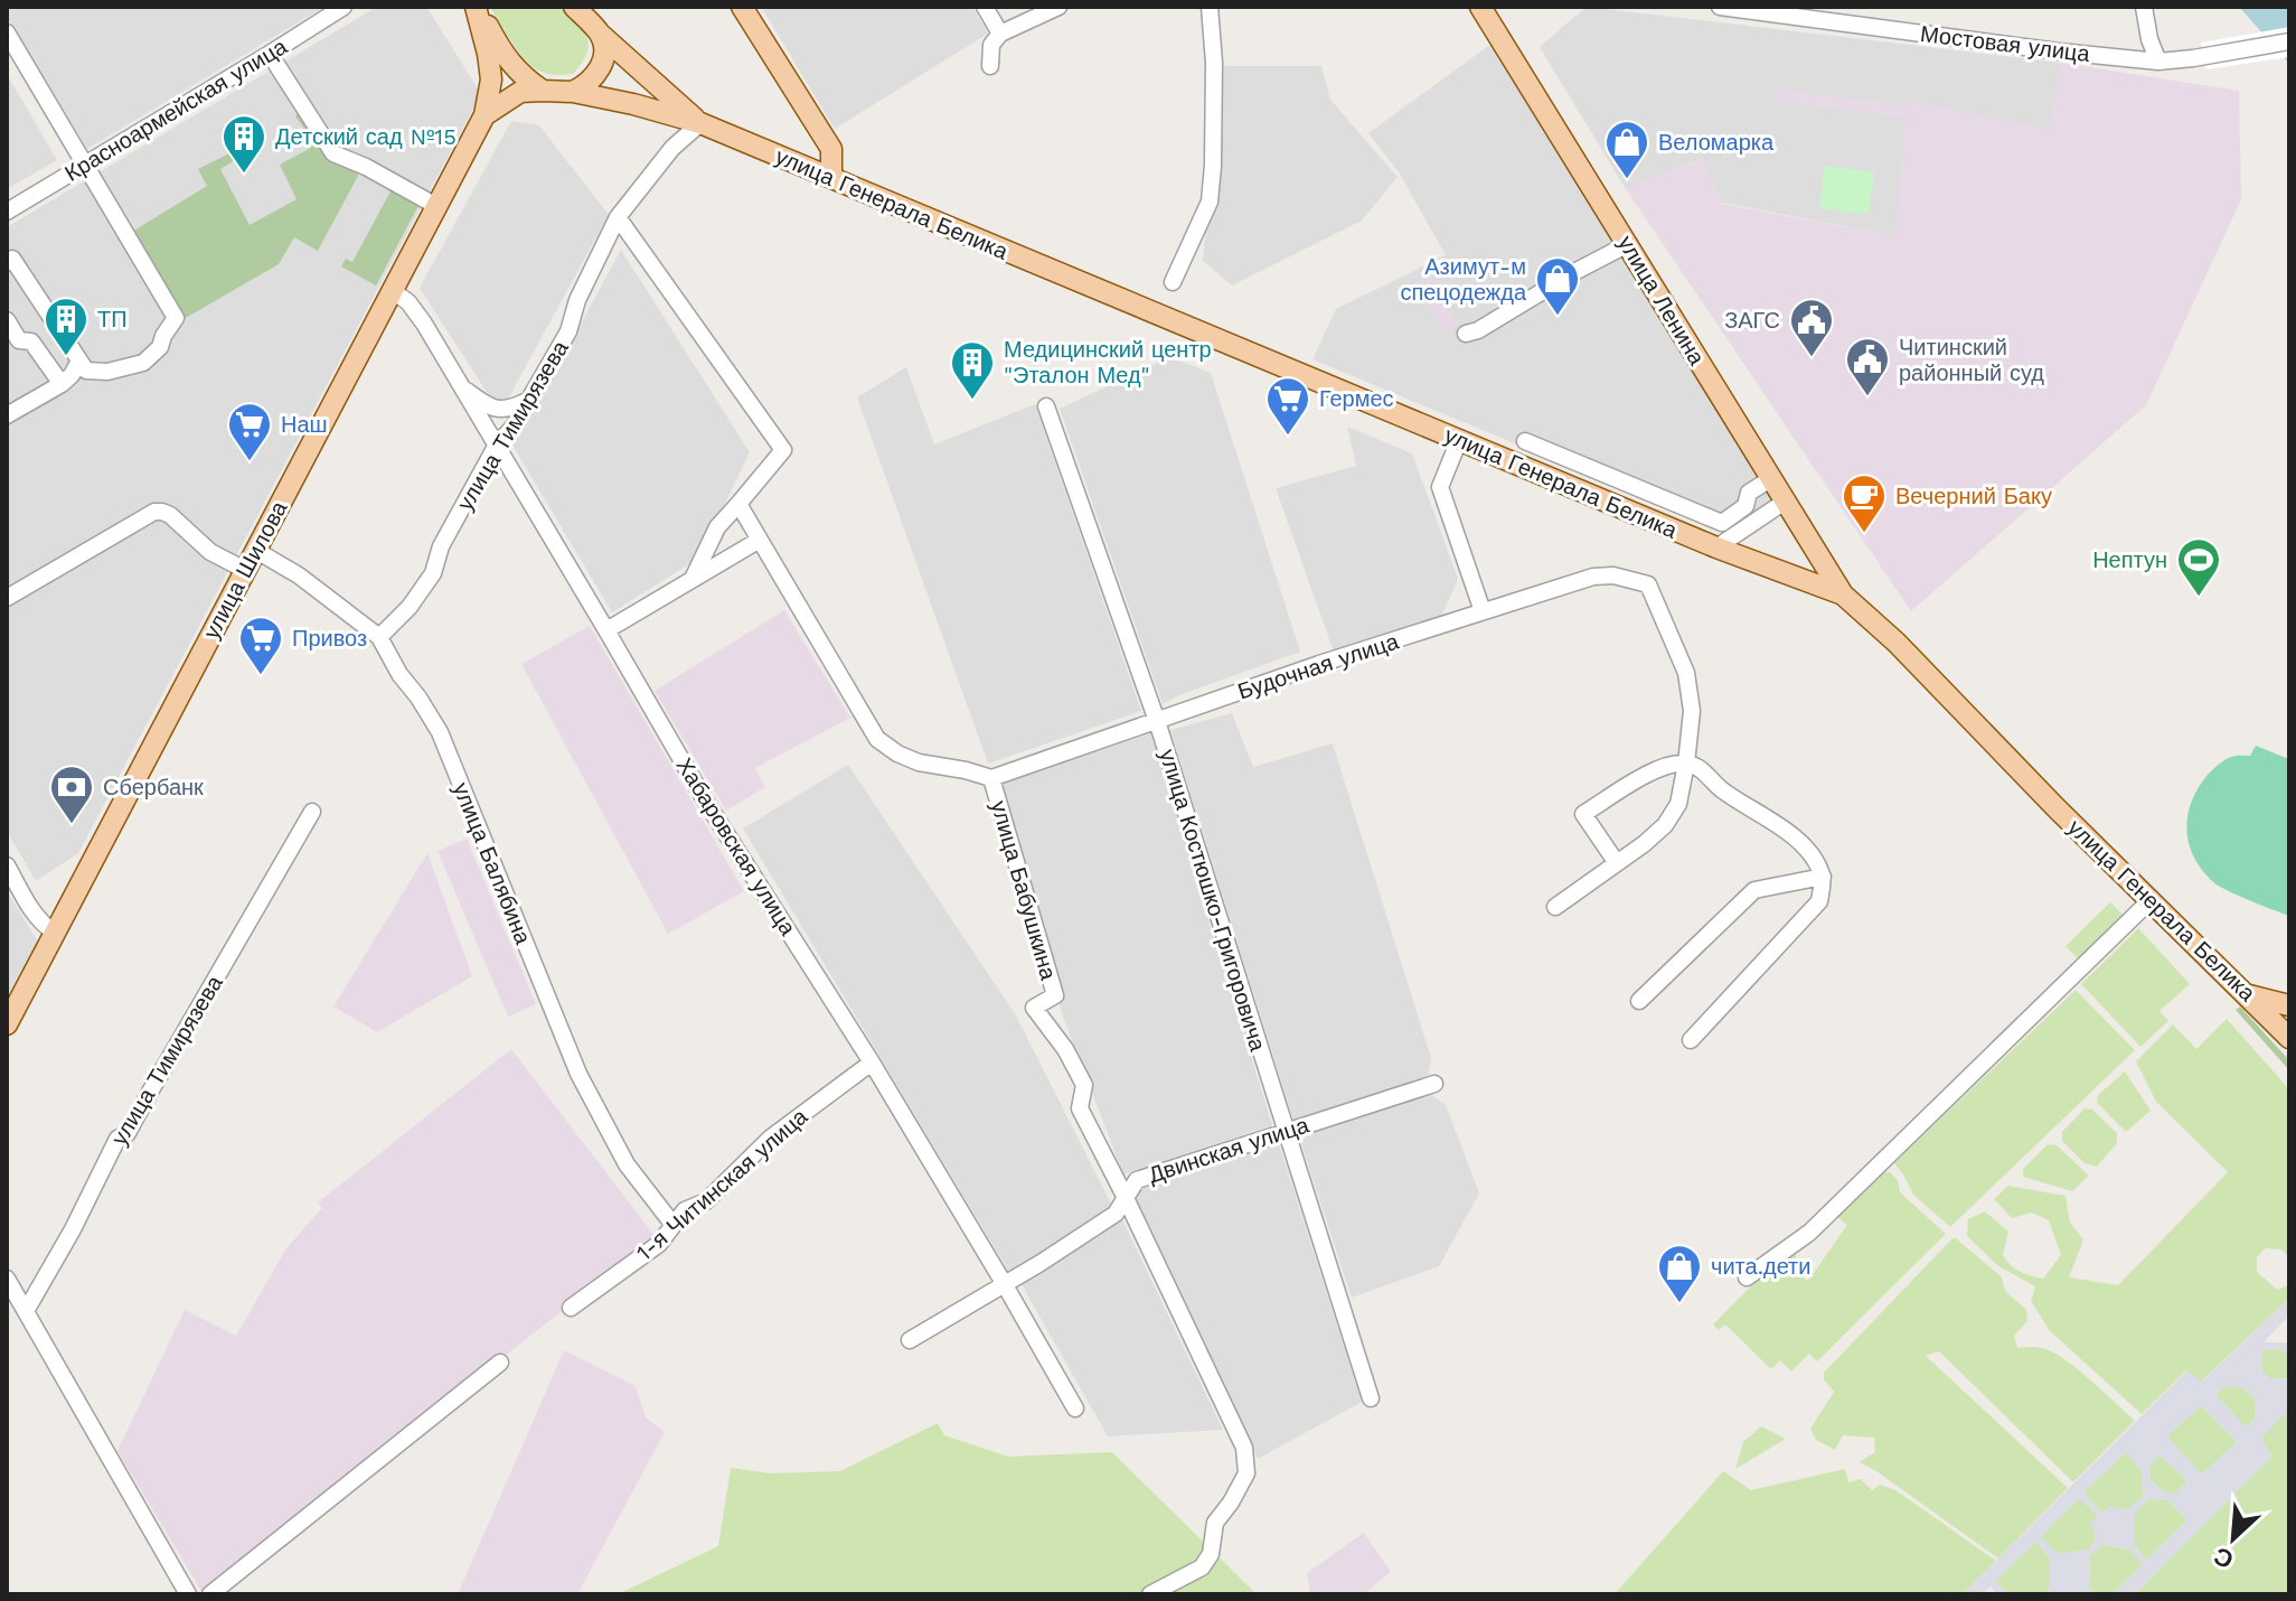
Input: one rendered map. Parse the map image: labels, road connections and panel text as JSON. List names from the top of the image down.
{
  "streets": {
    "main road": ["улица Генерала Белика", "улица Ленина", "улица Шилова"],
    "street": [
      "Мостовая улица",
      "Красноармейская улица",
      "улица Тимирязева",
      "Будочная улица",
      "Хабаровская улица",
      "улица Балябина",
      "улица Бабушкина",
      "улица Костюшко-Григоровича",
      "Двинская улица",
      "1-я Читинская улица"
    ]
  },
  "crossings": [
    ["улица Генерала Белика", "улица Ленина"],
    ["улица Генерала Белика", "улица Тимирязева"],
    ["улица Тимирязева", "Хабаровская улица"],
    ["улица Тимирязева", "улица Балябина"],
    ["улица Шилова", "Хабаровская улица"],
    ["улица Шилова", "улица Балябина"],
    ["Будочная улица", "улица Бабушкина"],
    ["Будочная улица", "улица Костюшко-Григоровича"],
    ["Хабаровская улица", "Двинская улица"],
    ["Хабаровская улица", "1-я Читинская улица"],
    ["улица Балябина", "1-я Читинская улица"],
    ["улица Бабушкина", "Двинская улица"],
    ["улица Костюшко-Григоровича", "Двинская улица"]
  ],
  "places": {
    "building": ["Детский сад №15", "ТП", "Медицинский центр \"Эталон Мед\""],
    "shop": ["Веломарка", "Азимут-м спецодежда", "чита.дети"],
    "public building": ["ЗАГС", "Читинский районный суд"],
    "supermarket": ["Гермес", "Наш", "Привоз"],
    "cafe": ["Вечерний Баку"],
    "sports": ["Нептун"],
    "bank": ["Сбербанк"]
  },
  "north": "bottom left"
}
